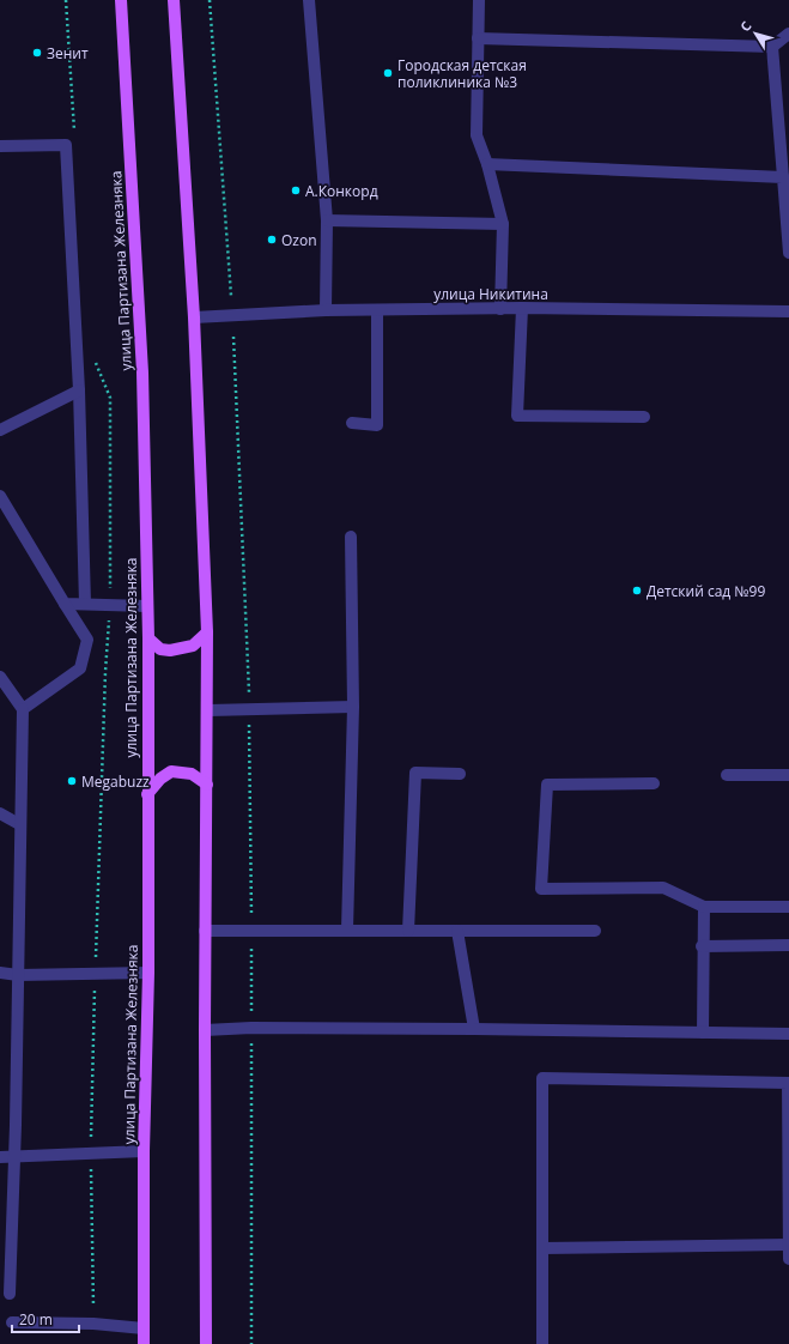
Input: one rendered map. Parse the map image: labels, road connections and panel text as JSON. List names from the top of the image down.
{
  "streets": {
    "main road": ["улица Партизана Железняка"],
    "street": ["улица Никитина"]
  },
  "places": [
    "Зенит",
    "Городская детская поликлиника №3",
    "А.Конкорд",
    "Ozon",
    "Детский сад №99",
    "Megabuzz"
  ],
  "scale_bar": "20 m",
  "north": "top left"
}
